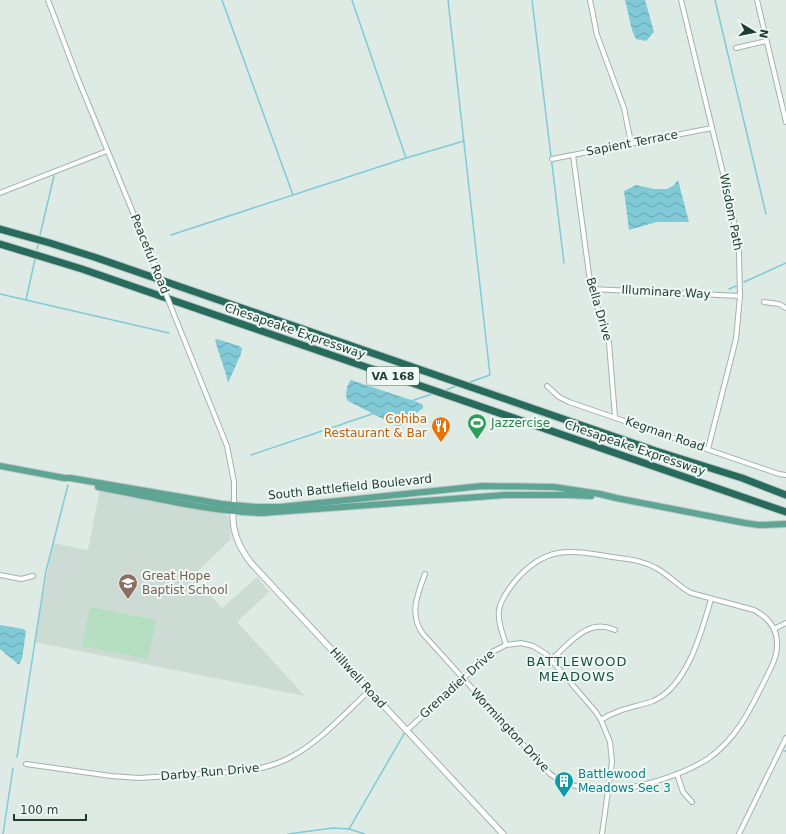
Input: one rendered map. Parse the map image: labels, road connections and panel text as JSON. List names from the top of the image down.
{
  "streets": {
    "highway": ["Chesapeake Expressway", "VA 168"],
    "main road": ["South Battlefield Boulevard"],
    "street": [
      "Sapient Terrace",
      "Wisdom Path",
      "Peaceful Road",
      "Illuminare Way",
      "Bella Drive",
      "Kegman Road",
      "Hillwell Road",
      "Grenadier Drive",
      "Wormington Drive",
      "Darby Run Drive"
    ]
  },
  "crossings": [
    ["Sapient Terrace", "Wisdom Path"],
    ["Sapient Terrace", "Bella Drive"],
    ["Wisdom Path", "Illuminare Way"],
    ["Wisdom Path", "Kegman Road"],
    ["Peaceful Road", "South Battlefield Boulevard"],
    ["Peaceful Road", "Hillwell Road"],
    ["Illuminare Way", "Bella Drive"],
    ["Bella Drive", "Kegman Road"],
    ["South Battlefield Boulevard", "Hillwell Road"],
    ["Hillwell Road", "Grenadier Drive"],
    ["Hillwell Road", "Darby Run Drive"],
    ["Grenadier Drive", "Wormington Drive"]
  ],
  "districts": ["BATTLEWOOD MEADOWS"],
  "places": {
    "sports": ["Jazzercise"],
    "restaurant": ["Cohiba Restaurant & Bar"],
    "school or university": ["Great Hope Baptist School"],
    "building": ["Battlewood Meadows Sec 3"]
  },
  "scale_bar": "100 m",
  "north": "right"
}
